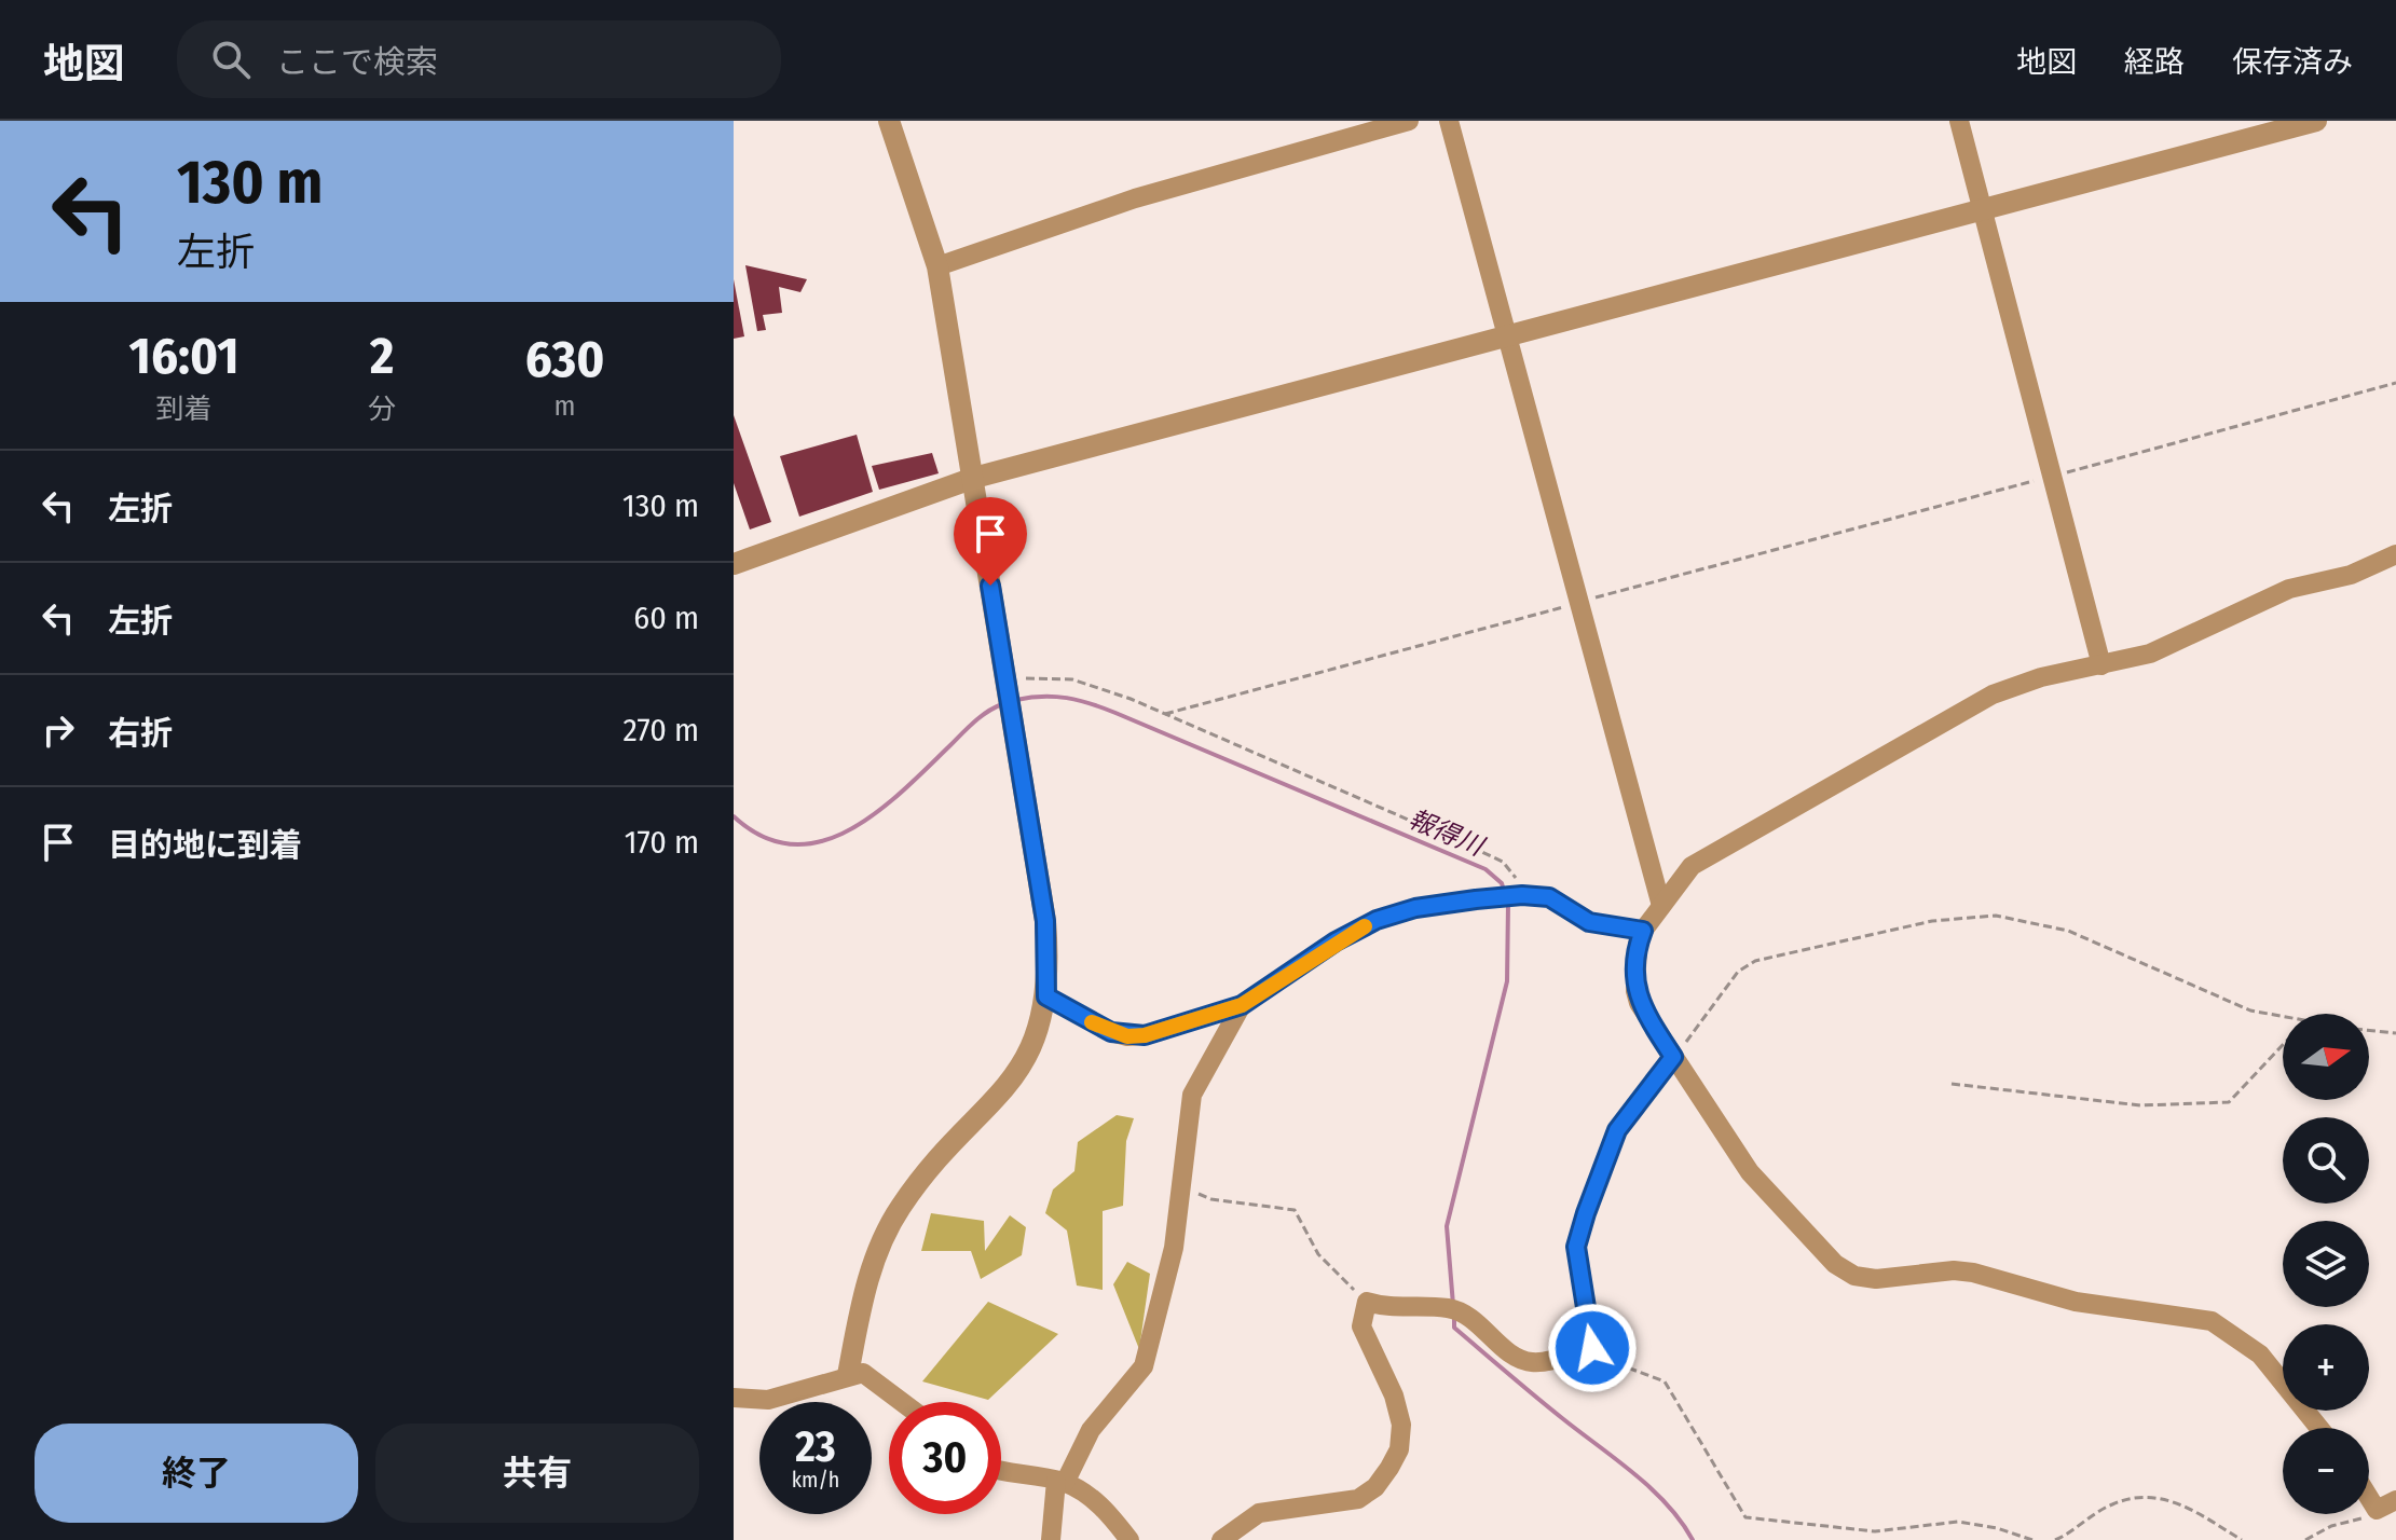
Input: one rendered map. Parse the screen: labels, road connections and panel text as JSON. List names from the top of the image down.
{
  "water": ["報得川"],
  "north": "right",
  "page": {
    "header": "地図",
    "search": "ここで検索",
    "nav": ["地図", "経路", "保存済み"],
    "turn": ["130 m", "左折"],
    "eta": [
      "16:01",
      "到着",
      "2",
      "分",
      "630",
      "m"
    ],
    "list": [
      {
        "name": "左折",
        "value": "130 m"
      },
      {
        "name": "左折",
        "value": "60 m"
      },
      {
        "name": "右折",
        "value": "270 m"
      },
      {
        "name": "目的地に到着",
        "value": "170 m"
      }
    ],
    "map_buttons": ["+", "−"],
    "speed": "23 km/h",
    "limit": "30",
    "buttons": ["終了", "共有"]
  }
}
